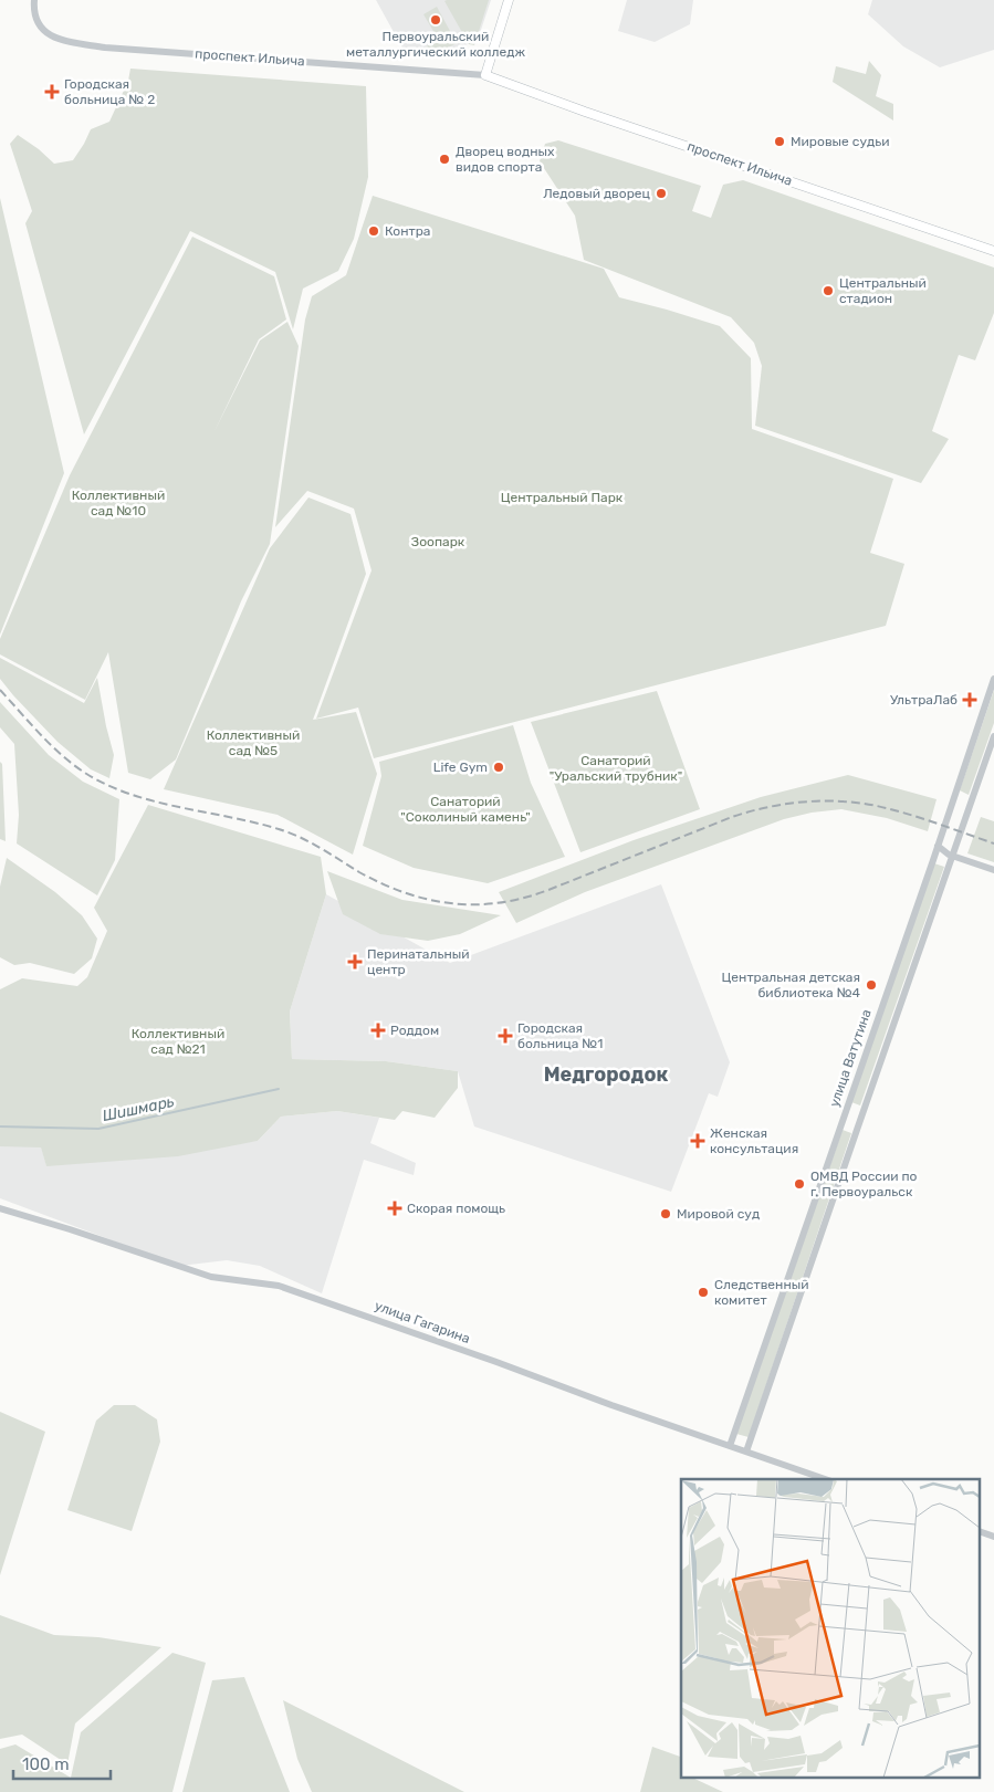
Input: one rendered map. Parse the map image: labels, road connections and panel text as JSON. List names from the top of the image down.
{
  "streets": {
    "main road": ["проспект Ильича"],
    "street": ["улица Ватутина", "улица Гагарина"]
  },
  "crossings": [
    ["улица Ватутина", "улица Гагарина"]
  ],
  "districts": ["Медгородок"],
  "water": ["Шишмарь"],
  "parks": [
    "Коллективный сад №10",
    "Центральный Парк",
    "Зоопарк",
    "Коллективный сад №5",
    "Санаторий \"Уральский трубник\"",
    "Санаторий \"Соколиный камень\"",
    "Коллективный сад №21"
  ],
  "places": {
    "other": [
      "Первоуральский металлургический колледж",
      "Мировые судьи",
      "Дворец водных видов спорта",
      "Ледовый дворец",
      "Контра",
      "Центральный стадион",
      "Life Gym",
      "Центральная детская библиотека №4",
      "ОМВД России по г. Первоуральск",
      "Мировой суд",
      "Следственный комитет"
    ],
    "health": [
      "Городская больница № 2",
      "УльтраЛаб",
      "Перинатальный центр",
      "Роддом",
      "Городская больница №1",
      "Женская консультация",
      "Скорая помощь"
    ]
  },
  "scale_bar": "100 m"
}
